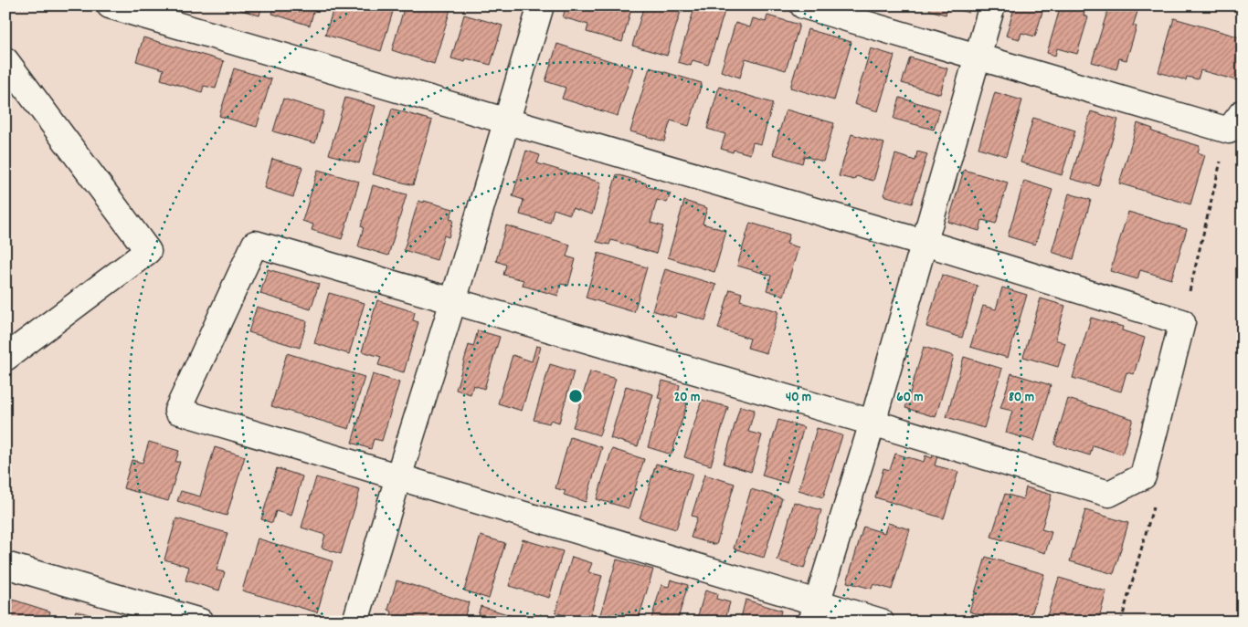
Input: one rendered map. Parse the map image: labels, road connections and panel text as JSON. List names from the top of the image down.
{
  "rings": [
    "20 m",
    "40 m",
    "60 m",
    "80 m"
  ]
}
